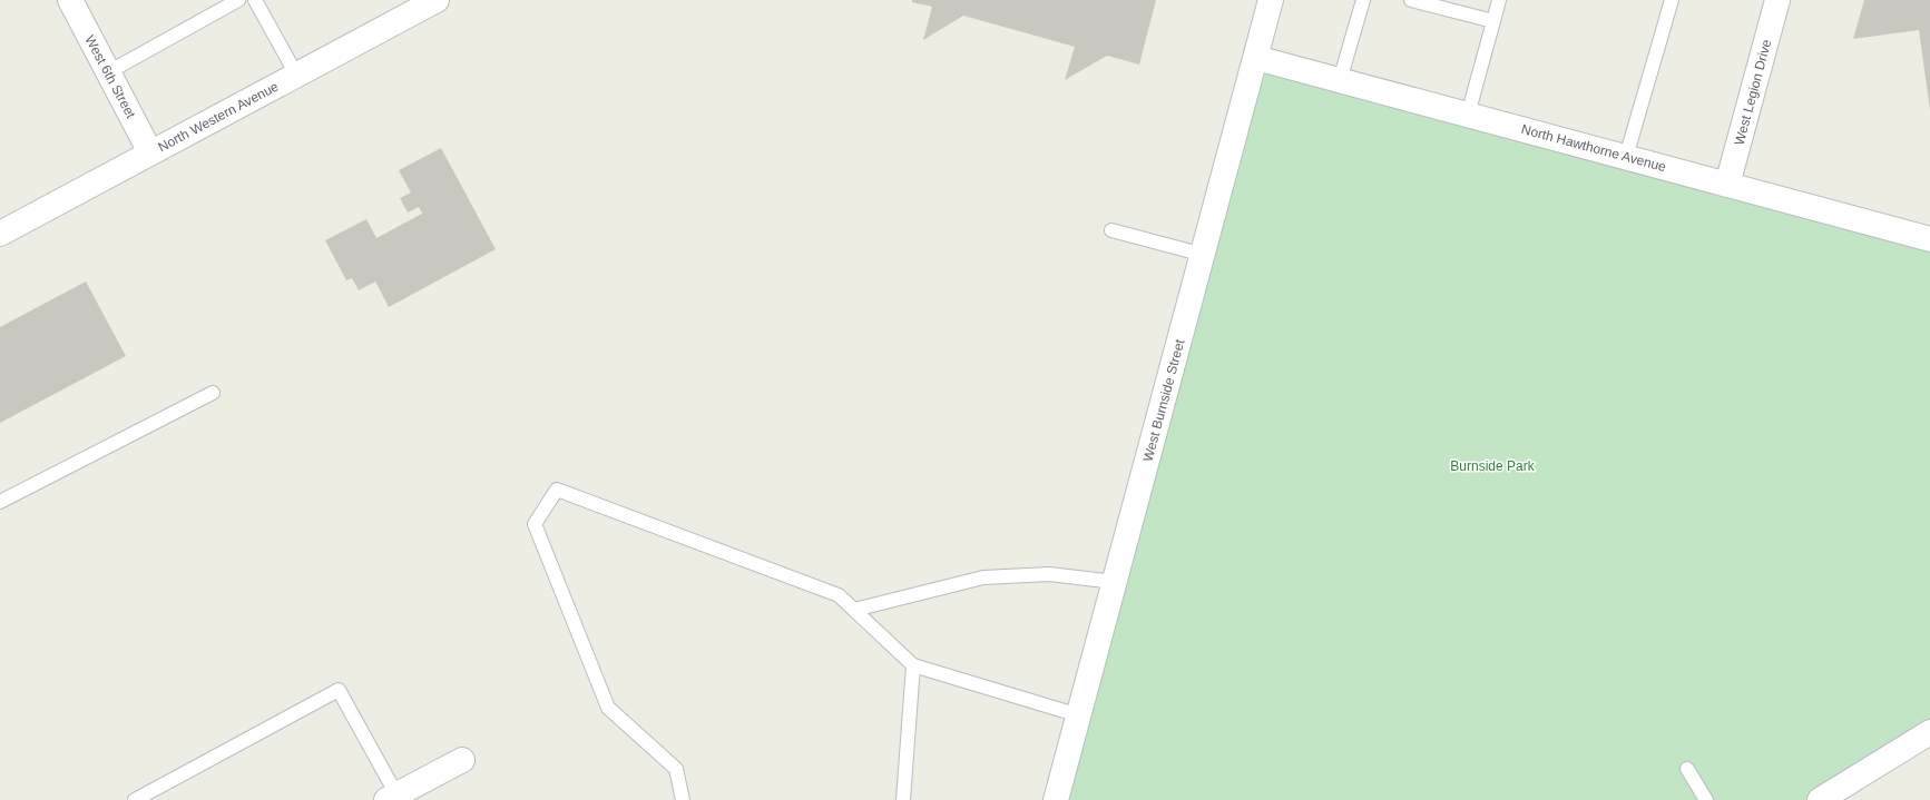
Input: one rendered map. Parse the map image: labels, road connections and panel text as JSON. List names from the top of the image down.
{
  "streets": {
    "street": [
      "West 6th Street",
      "West Legion Drive",
      "North Western Avenue",
      "North Hawthorne Avenue",
      "West Burnside Street"
    ]
  },
  "crossings": [
    ["West 6th Street", "North Western Avenue"],
    ["West Legion Drive", "North Hawthorne Avenue"],
    ["North Hawthorne Avenue", "West Burnside Street"]
  ],
  "parks": ["Burnside Park"]
}
